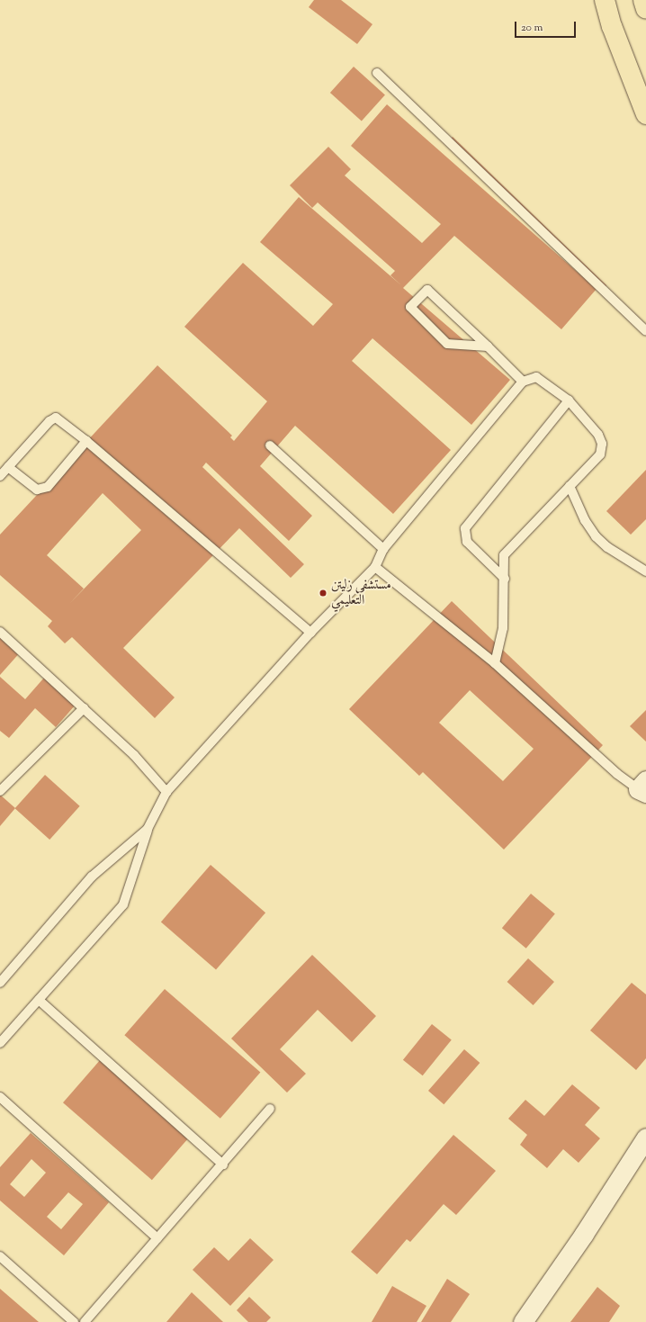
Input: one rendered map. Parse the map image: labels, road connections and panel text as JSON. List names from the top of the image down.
{
  "places": ["مستشفى زليتن التعليمي"],
  "scale_bar": "20 m"
}
